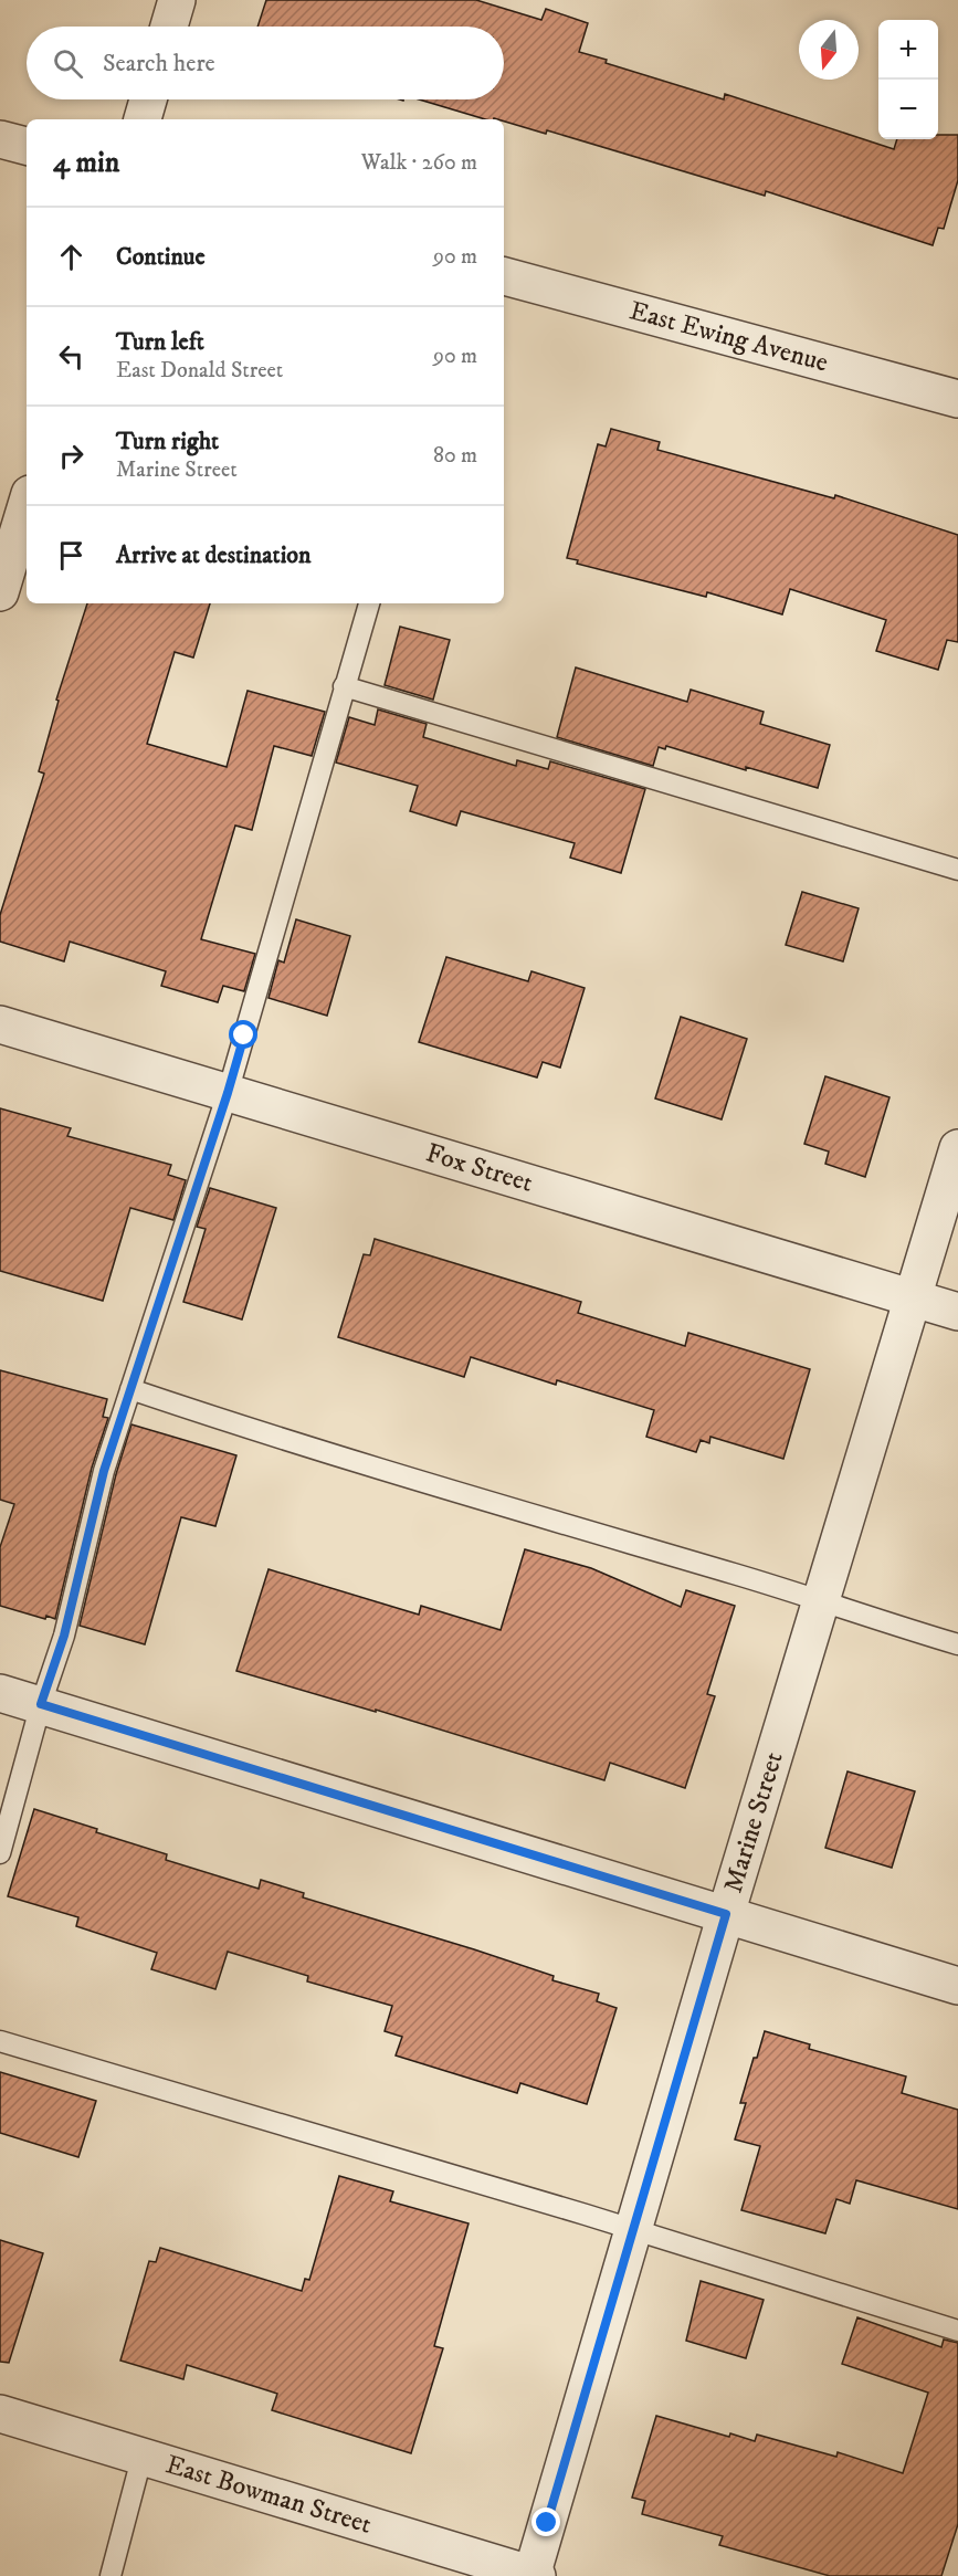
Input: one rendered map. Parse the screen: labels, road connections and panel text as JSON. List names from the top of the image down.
{
  "streets": {
    "street": [
      "East Ewing Avenue",
      "Fox Street",
      "Marine Street",
      "East Bowman Street"
    ]
  },
  "crossings": [
    ["Fox Street", "Marine Street"],
    ["Marine Street", "East Bowman Street"]
  ],
  "north": "bottom",
  "page": {
    "map_buttons": ["+", "−"],
    "search": "Search here",
    "heading": ["4 min", "Walk · 260 m"],
    "list": [
      ["Continue", "90 m"],
      ["Turn left", "East Donald Street", "90 m"],
      ["Turn right", "Marine Street", "80 m"],
      "Arrive at destination"
    ]
  }
}
